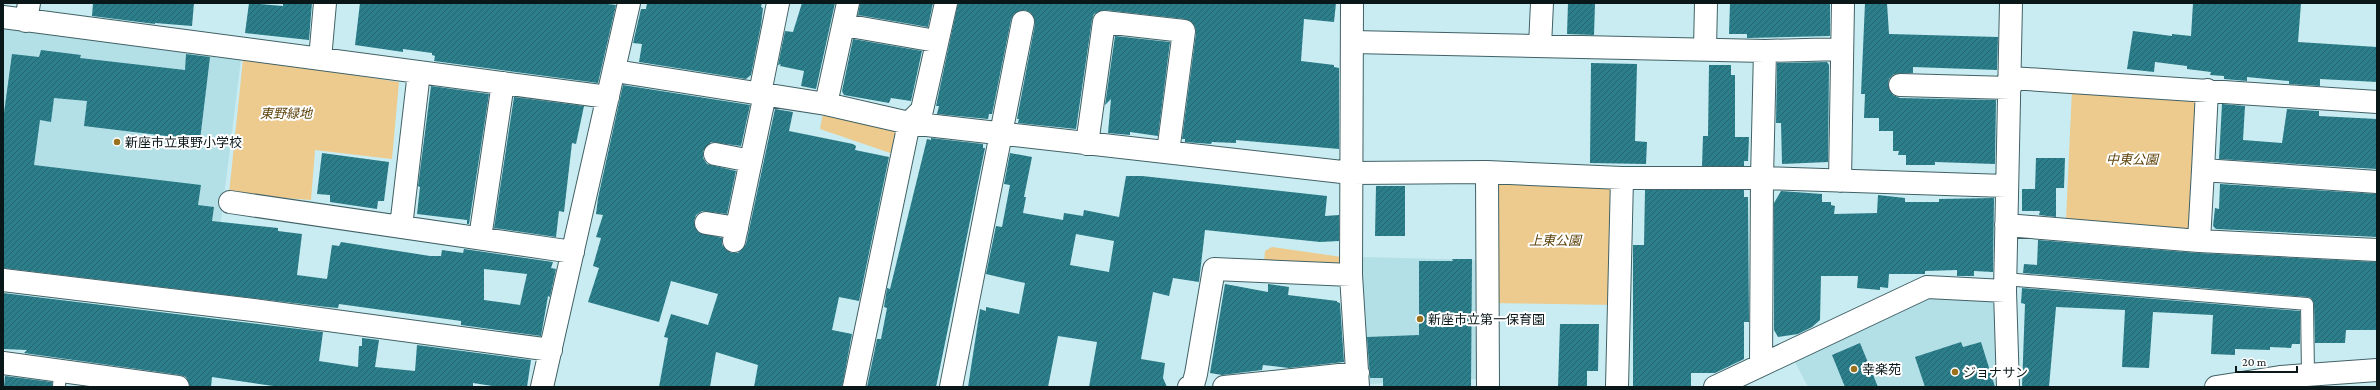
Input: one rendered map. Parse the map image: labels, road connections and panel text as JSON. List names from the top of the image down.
{
  "parks": ["東野緑地", "中東公園", "上東公園"],
  "places": [
    "新座市立東野小学校",
    "新座市立第一保育園",
    "幸楽苑",
    "ジョナサン"
  ],
  "scale_bar": "20 m"
}
